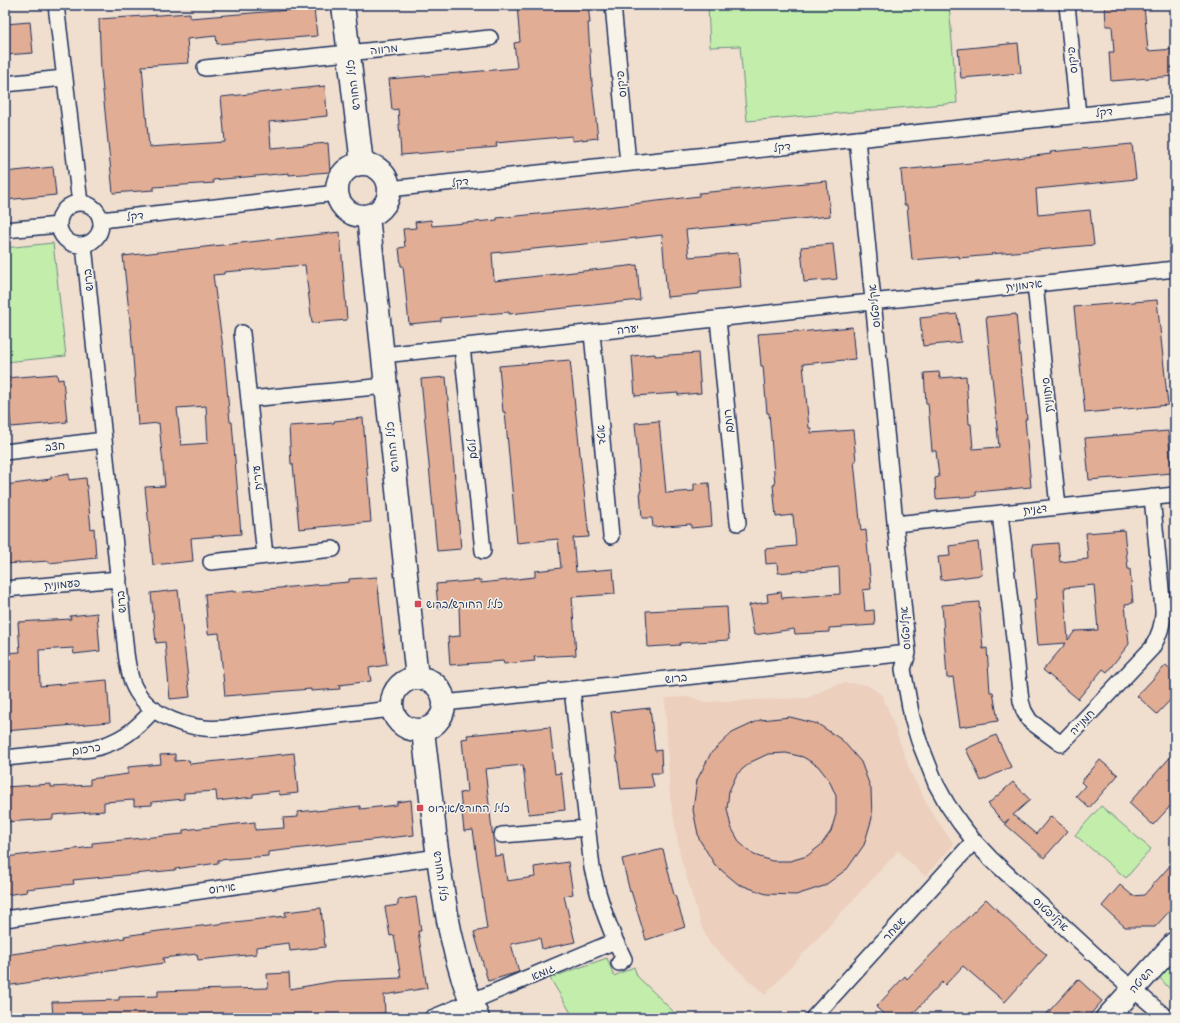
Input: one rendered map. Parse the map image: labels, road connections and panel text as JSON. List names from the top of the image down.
{
  "streets": {
    "street": [
      "מרווה",
      "פיקוס",
      "כליל החורש",
      "דקל",
      "ברוש",
      "אדמונית",
      "אקליפטוס",
      "יערה",
      "סיתוונית",
      "רותם",
      "אטד",
      "חצב",
      "לוטם",
      "עירית",
      "דגנית",
      "פעמונית",
      "חמנייה",
      "כרכום",
      "אירוס",
      "אשחר",
      "גומא",
      "השיטה"
    ]
  },
  "crossings": [
    ["מרווה", "כליל החורש"],
    ["פיקוס", "דקל"],
    ["כליל החורש", "דקל"],
    ["כליל החורש", "ברוש"],
    ["כליל החורש", "יערה"],
    ["כליל החורש", "אירוס"],
    ["כליל החורש", "גומא"],
    ["דקל", "ברוש"],
    ["דקל", "אקליפטוס"],
    ["ברוש", "אקליפטוס"],
    ["ברוש", "חצב"],
    ["ברוש", "פעמונית"],
    ["ברוש", "כרכום"],
    ["אדמונית", "אקליפטוס"],
    ["אדמונית", "יערה"],
    ["אדמונית", "סיתוונית"],
    ["אקליפטוס", "יערה"],
    ["אקליפטוס", "דגנית"],
    ["אקליפטוס", "אשחר"],
    ["אקליפטוס", "השיטה"],
    ["יערה", "רותם"],
    ["יערה", "אטד"],
    ["יערה", "לוטם"],
    ["סיתוונית", "דגנית"],
    ["דגנית", "חמנייה"]
  ],
  "places": {
    "transit": ["כליל החורש/ברוש", "כליל החורש/אירוס"]
  }
}
